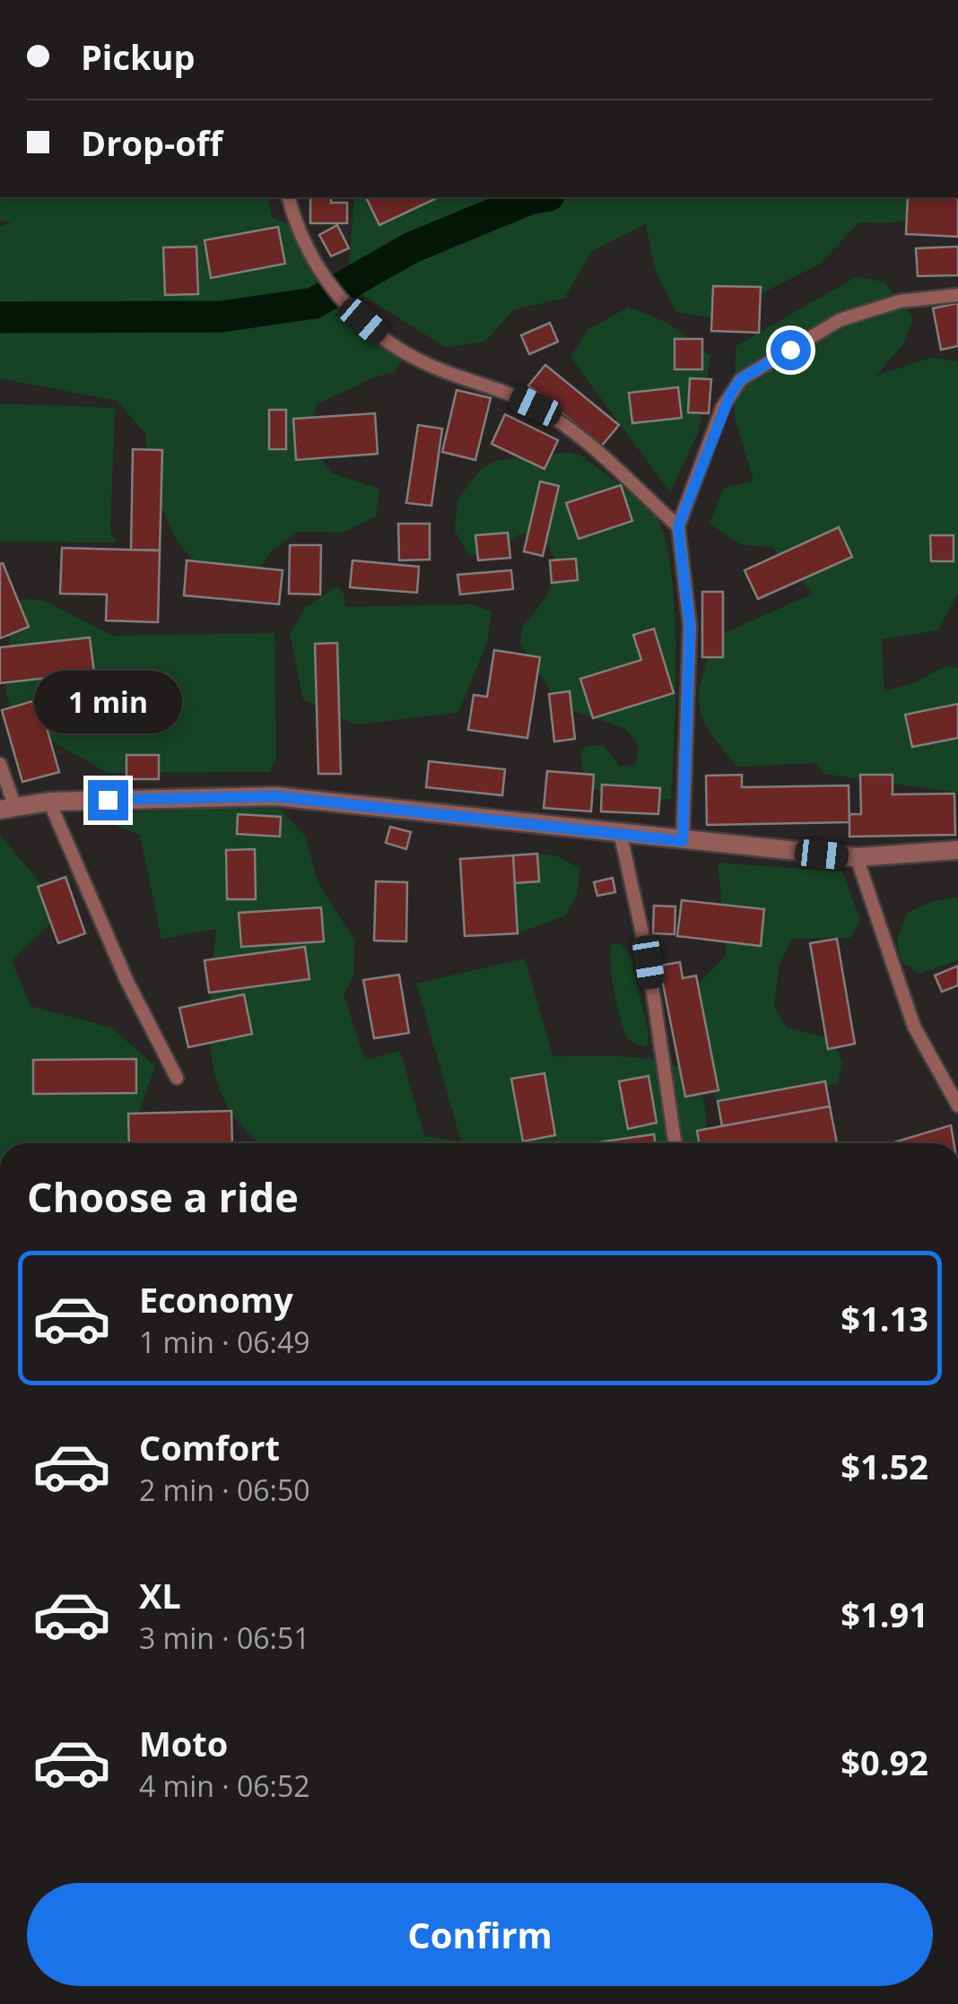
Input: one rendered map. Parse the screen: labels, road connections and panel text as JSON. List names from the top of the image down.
{
  "page": {
    "banner": ["Pickup", "Drop-off"],
    "bubble": "1 min",
    "heading": "Choose a ride",
    "list": [
      {
        "name": "Economy",
        "note": "1 min · 06:49",
        "value": "$1.13"
      },
      {
        "name": "Comfort",
        "note": "2 min · 06:50",
        "value": "$1.52"
      },
      {
        "name": "XL",
        "note": "3 min · 06:51",
        "value": "$1.91"
      },
      {
        "name": "Moto",
        "note": "4 min · 06:52",
        "value": "$0.92"
      }
    ],
    "buttons": "Confirm"
  }
}
